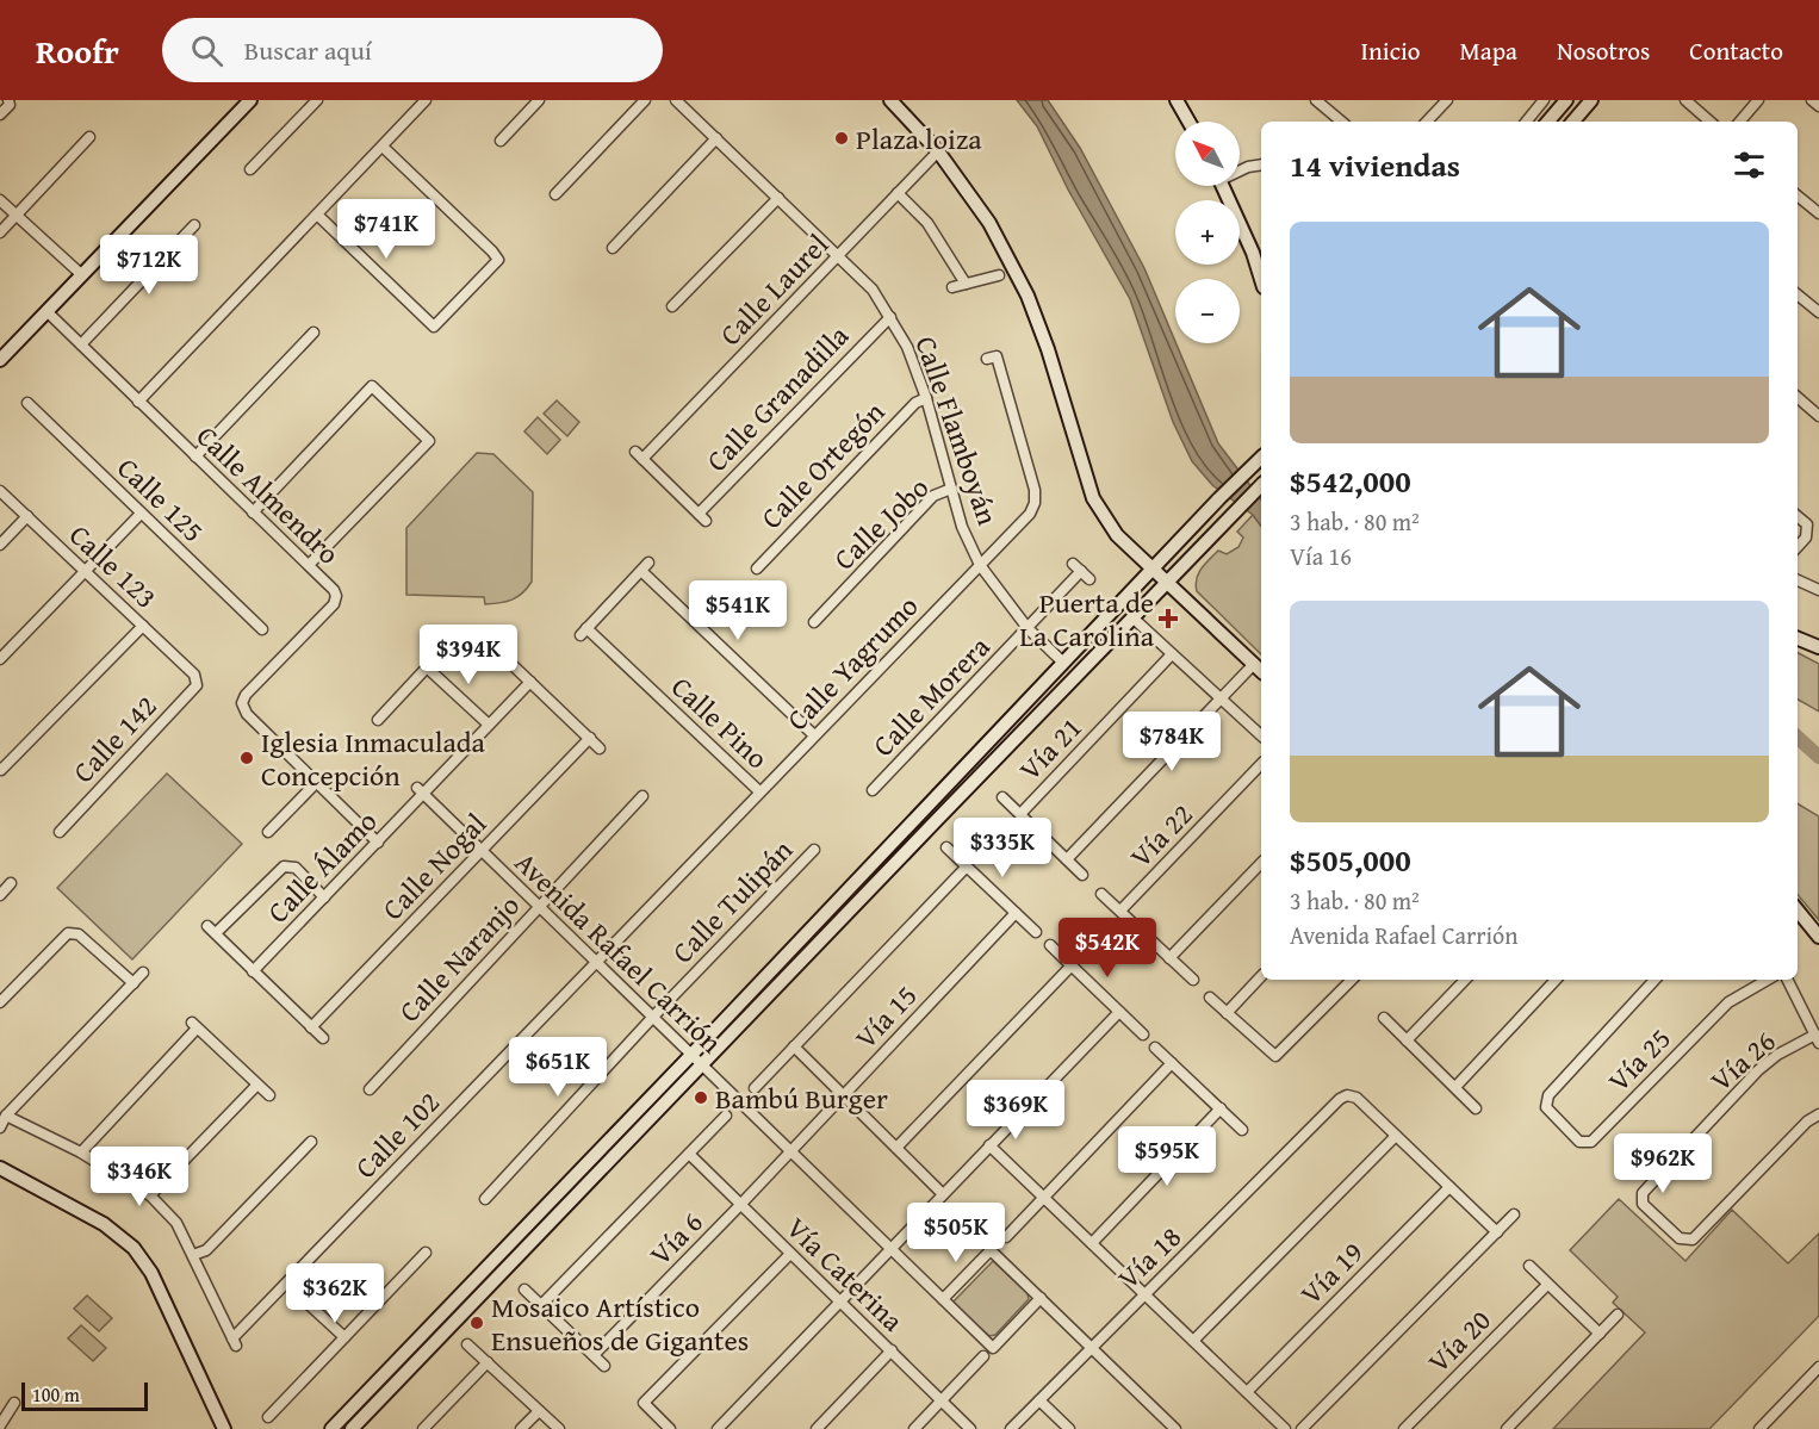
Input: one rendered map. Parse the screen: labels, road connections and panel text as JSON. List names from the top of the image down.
{
  "streets": {
    "street": [
      "Calle Laurel",
      "Calle Granadilla",
      "Calle Flamboyán",
      "Calle Ortegón",
      "Calle Almendro",
      "Calle 125",
      "Calle Jobo",
      "Calle 123",
      "Calle Yagrumo",
      "Calle Morera",
      "Calle Pino",
      "Calle 142",
      "Vía 21",
      "Vía 22",
      "Calle Álamo",
      "Calle Nogal",
      "Calle Tulipán",
      "Avenida Rafael Carrión",
      "Calle Naranjo",
      "Vía 15",
      "Vía 25",
      "Vía 26",
      "Calle 102",
      "Vía 6",
      "Vía 18",
      "Vía 19",
      "Vía Caterina",
      "Vía 20"
    ]
  },
  "crossings": [
    ["Calle Laurel", "Calle Granadilla"],
    ["Calle Laurel", "Calle Flamboyán"],
    ["Calle Granadilla", "Calle Flamboyán"],
    ["Calle Flamboyán", "Calle Ortegón"],
    ["Calle Flamboyán", "Calle Jobo"],
    ["Calle Flamboyán", "Calle Yagrumo"],
    ["Calle Flamboyán", "Calle Morera"],
    ["Calle Almendro", "Calle Álamo"],
    ["Calle 123", "Calle 142"],
    ["Calle Yagrumo", "Calle Pino"],
    ["Calle Yagrumo", "Avenida Rafael Carrión"],
    ["Calle Yagrumo", "Calle 102"],
    ["Calle Álamo", "Avenida Rafael Carrión"],
    ["Calle Nogal", "Avenida Rafael Carrión"],
    ["Calle Tulipán", "Avenida Rafael Carrión"],
    ["Avenida Rafael Carrión", "Calle Naranjo"],
    ["Avenida Rafael Carrión", "Vía 15"],
    ["Avenida Rafael Carrión", "Calle 102"],
    ["Avenida Rafael Carrión", "Vía 6"],
    ["Vía 15", "Vía 6"],
    ["Vía 6", "Vía Caterina"],
    ["Vía 18", "Vía 19"]
  ],
  "places": {
    "other": [
      "Plaza loiza",
      "Iglesia Inmaculada Concepción",
      "Bambú Burger",
      "Mosaico Artístico Ensueños de Gigantes"
    ],
    "health": ["Puerta de La Carolina"]
  },
  "scale_bar": "100 m",
  "north": "top left",
  "page": {
    "header": "Roofr",
    "search": "Buscar aquí",
    "nav": [
      "Inicio",
      "Mapa",
      "Nosotros",
      "Contacto"
    ],
    "map_buttons": ["+", "−"],
    "heading": "14 viviendas",
    "price": [
      "$741K",
      "$712K",
      "$541K",
      "$394K",
      "$784K",
      "$335K",
      "$542K",
      "$651K",
      "$369K",
      "$595K",
      "$962K",
      "$346K",
      "$505K",
      "$362K"
    ],
    "list": [
      {
        "name": "$542,000",
        "note": "3 hab. · 80 m² · Vía 16"
      },
      {
        "name": "$505,000",
        "note": "3 hab. · 80 m² · Avenida Rafael Carrión"
      }
    ],
    "scale": "100 m"
  }
}
